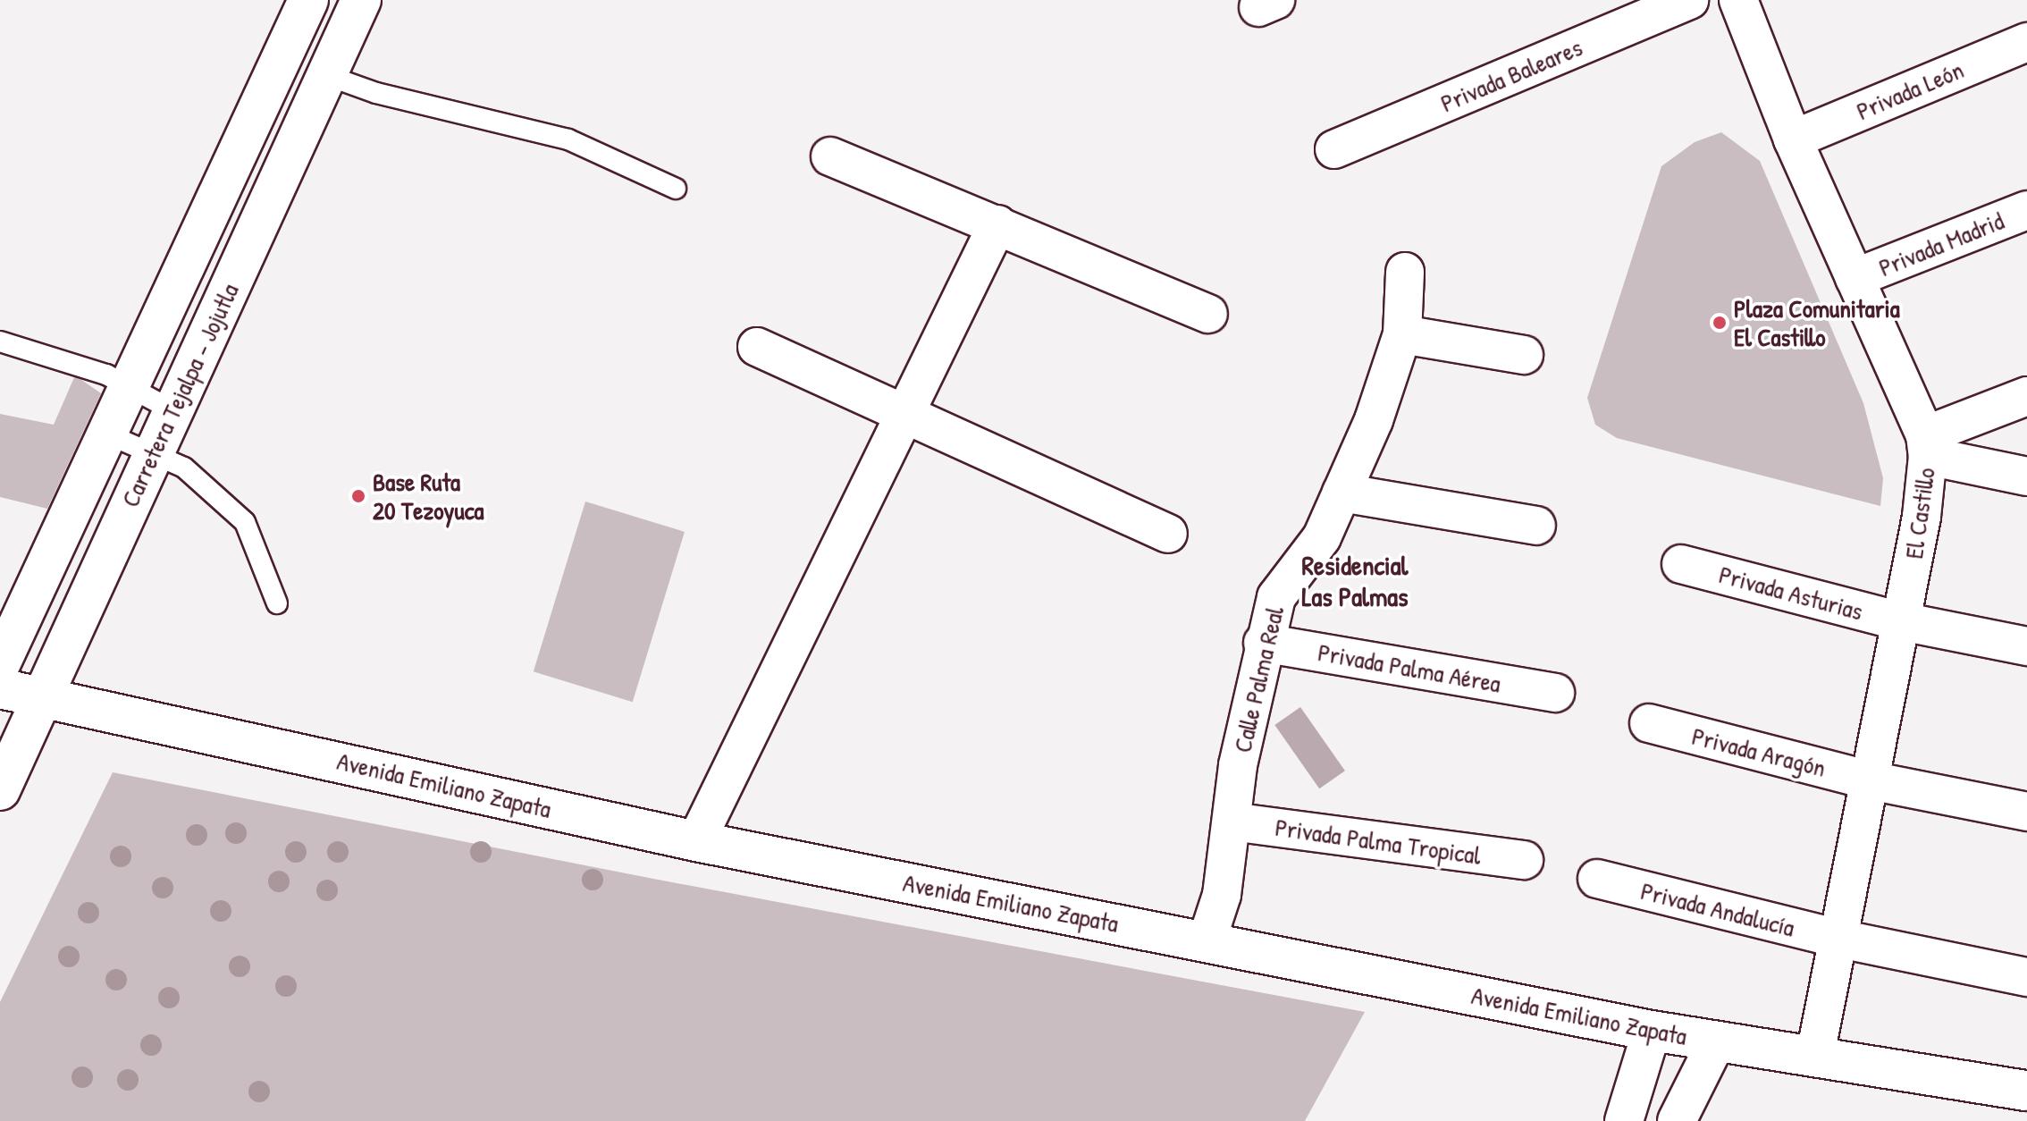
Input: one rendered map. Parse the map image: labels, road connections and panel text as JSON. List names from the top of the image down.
{
  "streets": {
    "street": [
      "Privada Baleares",
      "Privada León",
      "Privada Madrid",
      "Carretera Tejalpa - Jojutla",
      "El Castillo",
      "Privada Asturias",
      "Privada Palma Aérea",
      "Calle Palma Real",
      "Privada Aragón",
      "Avenida Emiliano Zapata",
      "Privada Palma Tropical",
      "Privada Andalucía"
    ]
  },
  "crossings": [
    ["Privada León", "El Castillo"],
    ["Privada Madrid", "El Castillo"],
    ["Carretera Tejalpa - Jojutla", "Avenida Emiliano Zapata"],
    ["El Castillo", "Privada Asturias"],
    ["El Castillo", "Privada Aragón"],
    ["El Castillo", "Avenida Emiliano Zapata"],
    ["El Castillo", "Privada Andalucía"],
    ["Privada Palma Aérea", "Calle Palma Real"],
    ["Calle Palma Real", "Avenida Emiliano Zapata"],
    ["Calle Palma Real", "Privada Palma Tropical"]
  ],
  "districts": ["Residencial Las Palmas"],
  "places": ["Plaza Comunitaria El Castillo", "Base Ruta 20 Tezoyuca"]
}
